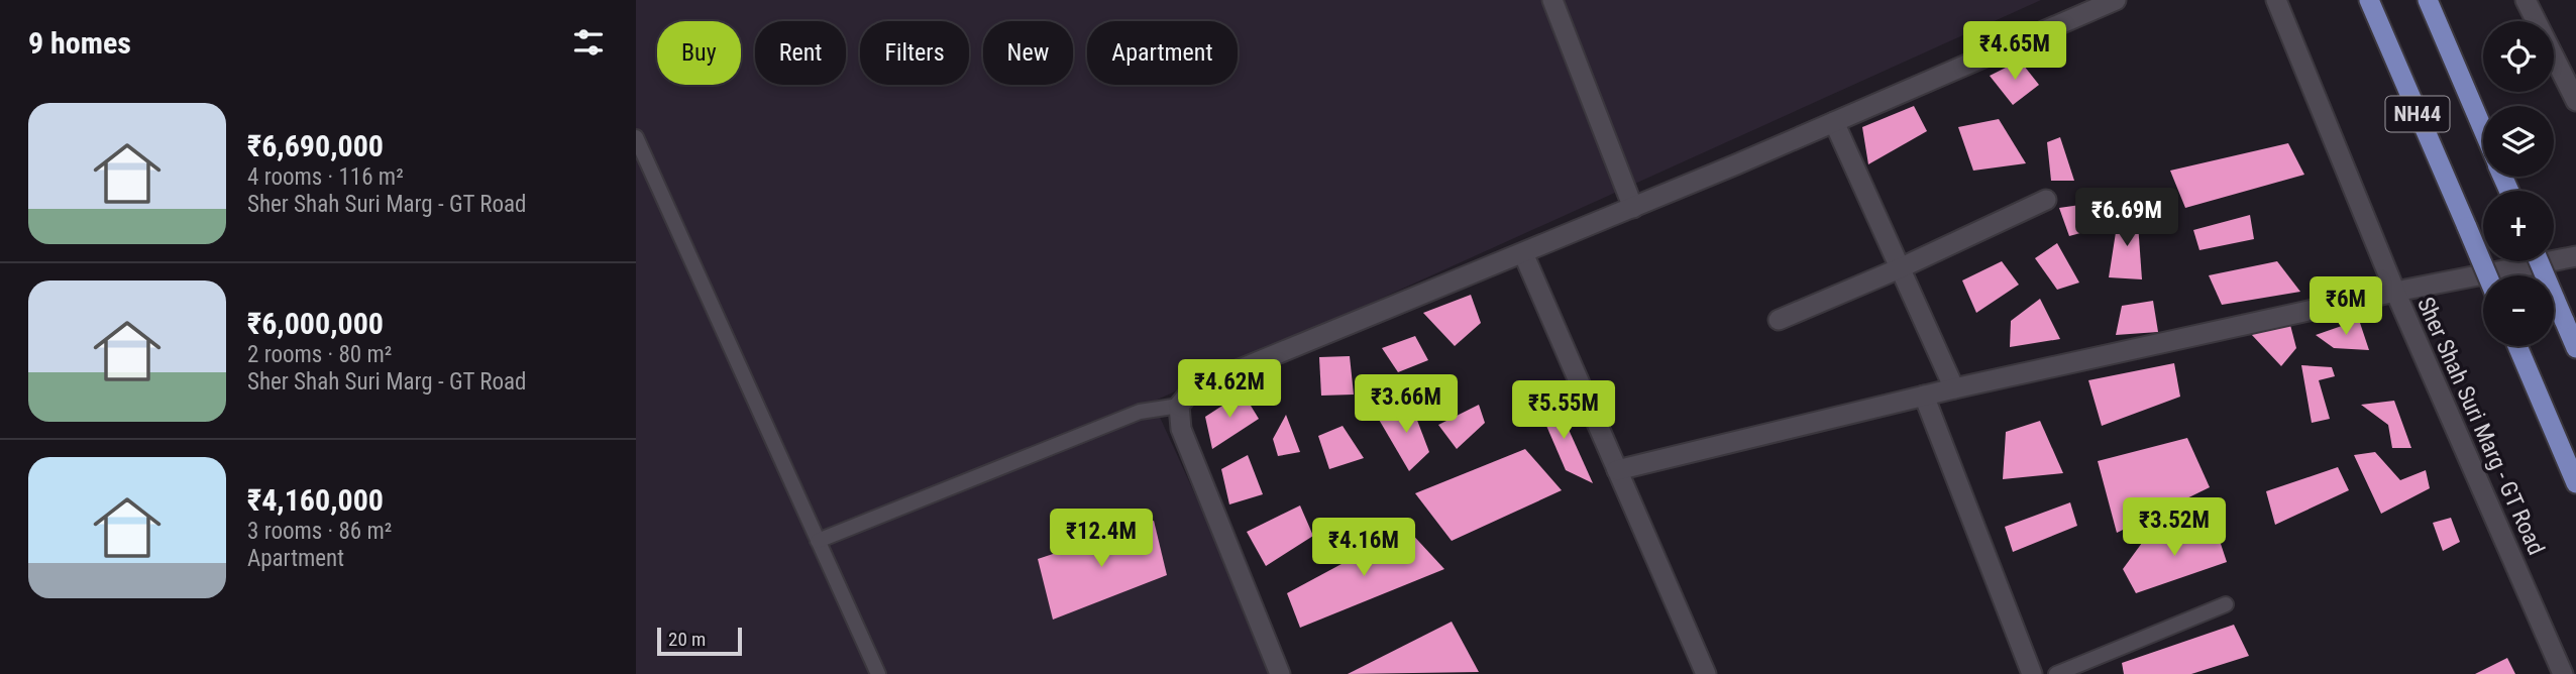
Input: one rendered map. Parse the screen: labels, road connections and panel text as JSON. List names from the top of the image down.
{
  "streets": {
    "highway": ["NH44"],
    "street": ["Sher Shah Suri Marg - GT Road"]
  },
  "scale_bar": "20 m",
  "page": {
    "heading": "9 homes",
    "map_buttons": ["+", "−"],
    "price": [
      "₹4.65M",
      "₹6.69M",
      "₹6M",
      "₹4.62M",
      "₹3.66M",
      "₹5.55M",
      "₹3.52M",
      "₹12.4M",
      "₹4.16M"
    ],
    "chip": [
      "Buy",
      "Rent",
      "Filters",
      "New",
      "Apartment"
    ],
    "list": [
      {
        "name": "₹6,690,000",
        "note": "4 rooms · 116 m² · Sher Shah Suri Marg - GT Road"
      },
      {
        "name": "₹6,000,000",
        "note": "2 rooms · 80 m² · Sher Shah Suri Marg - GT Road"
      },
      {
        "name": "₹4,160,000",
        "note": "3 rooms · 86 m² · Apartment"
      }
    ],
    "scale": "20 m"
  }
}
